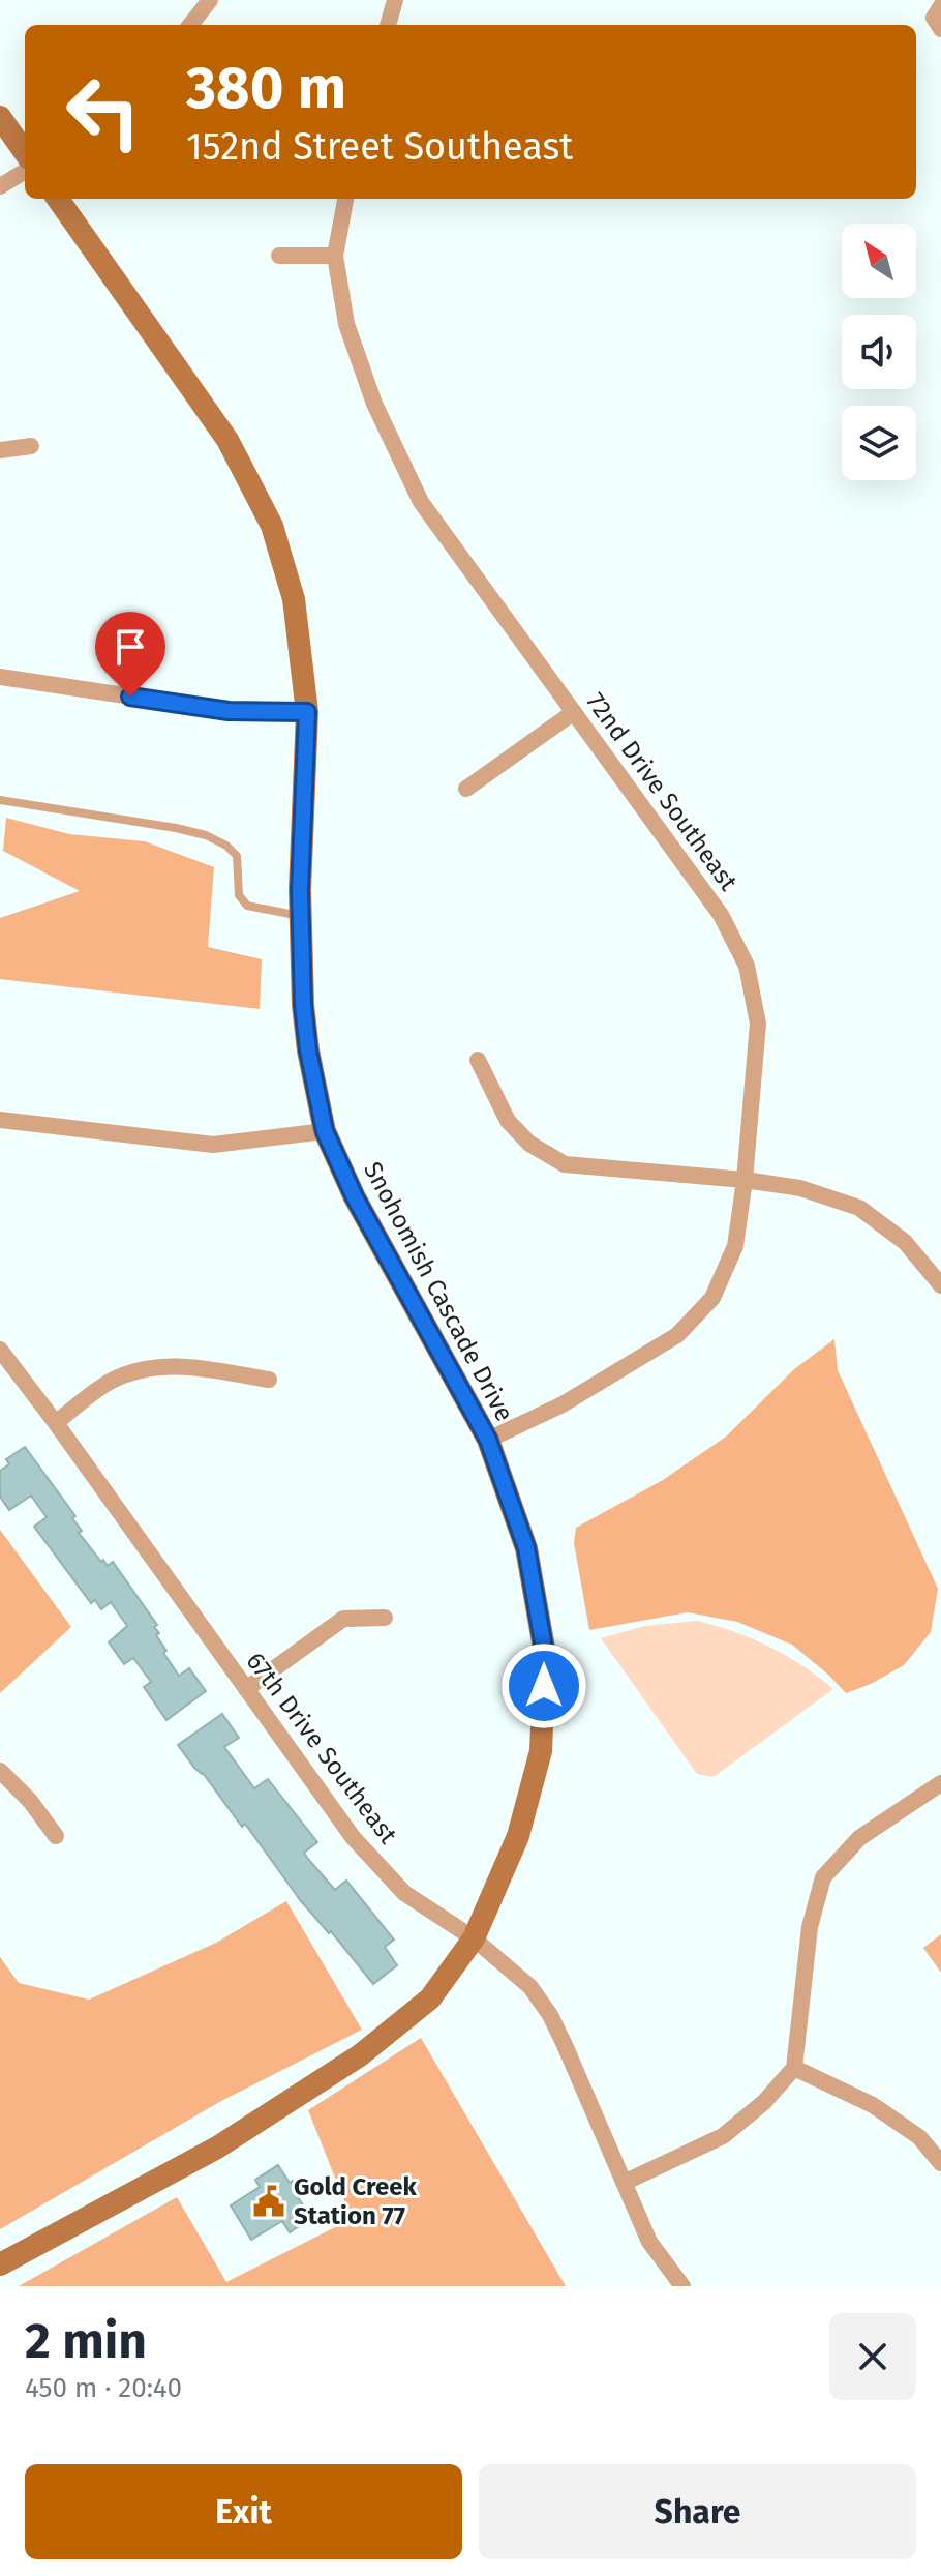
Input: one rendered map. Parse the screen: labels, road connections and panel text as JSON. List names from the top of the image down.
{
  "streets": {
    "street": ["72nd Drive Southeast", "Snohomish Cascade Drive", "67th Drive Southeast"]
  },
  "crossings": [
    ["72nd Drive Southeast", "Snohomish Cascade Drive"],
    ["Snohomish Cascade Drive", "67th Drive Southeast"]
  ],
  "places": {
    "public building": ["Gold Creek Station 77"]
  },
  "north": "top left",
  "page": {
    "turn": ["380 m", "152nd Street Southeast"],
    "heading": ["2 min", "450 m · 20:40"],
    "buttons": ["Exit", "Share"]
  }
}
